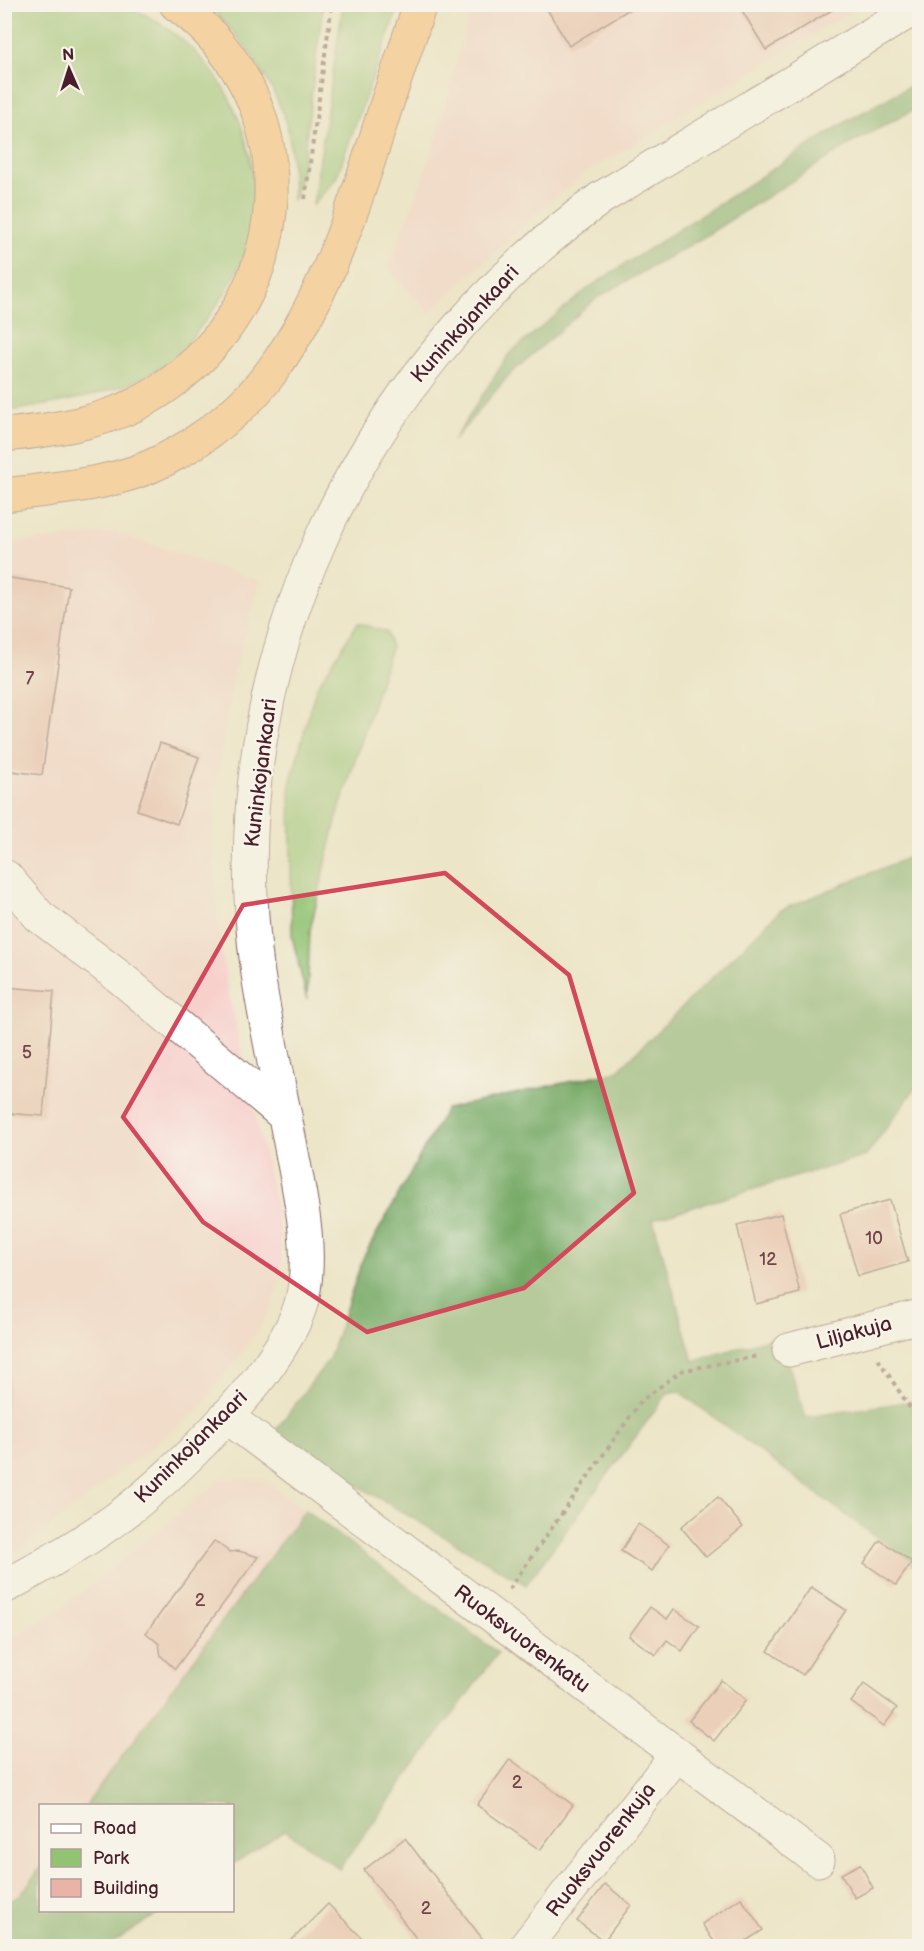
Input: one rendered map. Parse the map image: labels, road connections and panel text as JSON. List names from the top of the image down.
{
  "streets": {
    "street": [
      "Kuninkojankaari",
      "Liljakuja",
      "Ruoksvuorenkatu",
      "Ruoksvuorenkuja"
    ]
  },
  "crossings": [
    ["Kuninkojankaari", "Ruoksvuorenkatu"],
    ["Ruoksvuorenkatu", "Ruoksvuorenkuja"]
  ],
  "house_numbers": [
    "7",
    "5",
    "10",
    "12",
    "2",
    "2",
    "2"
  ],
  "legend": ["Road", "Park", "Building"],
  "north": "top"
}
